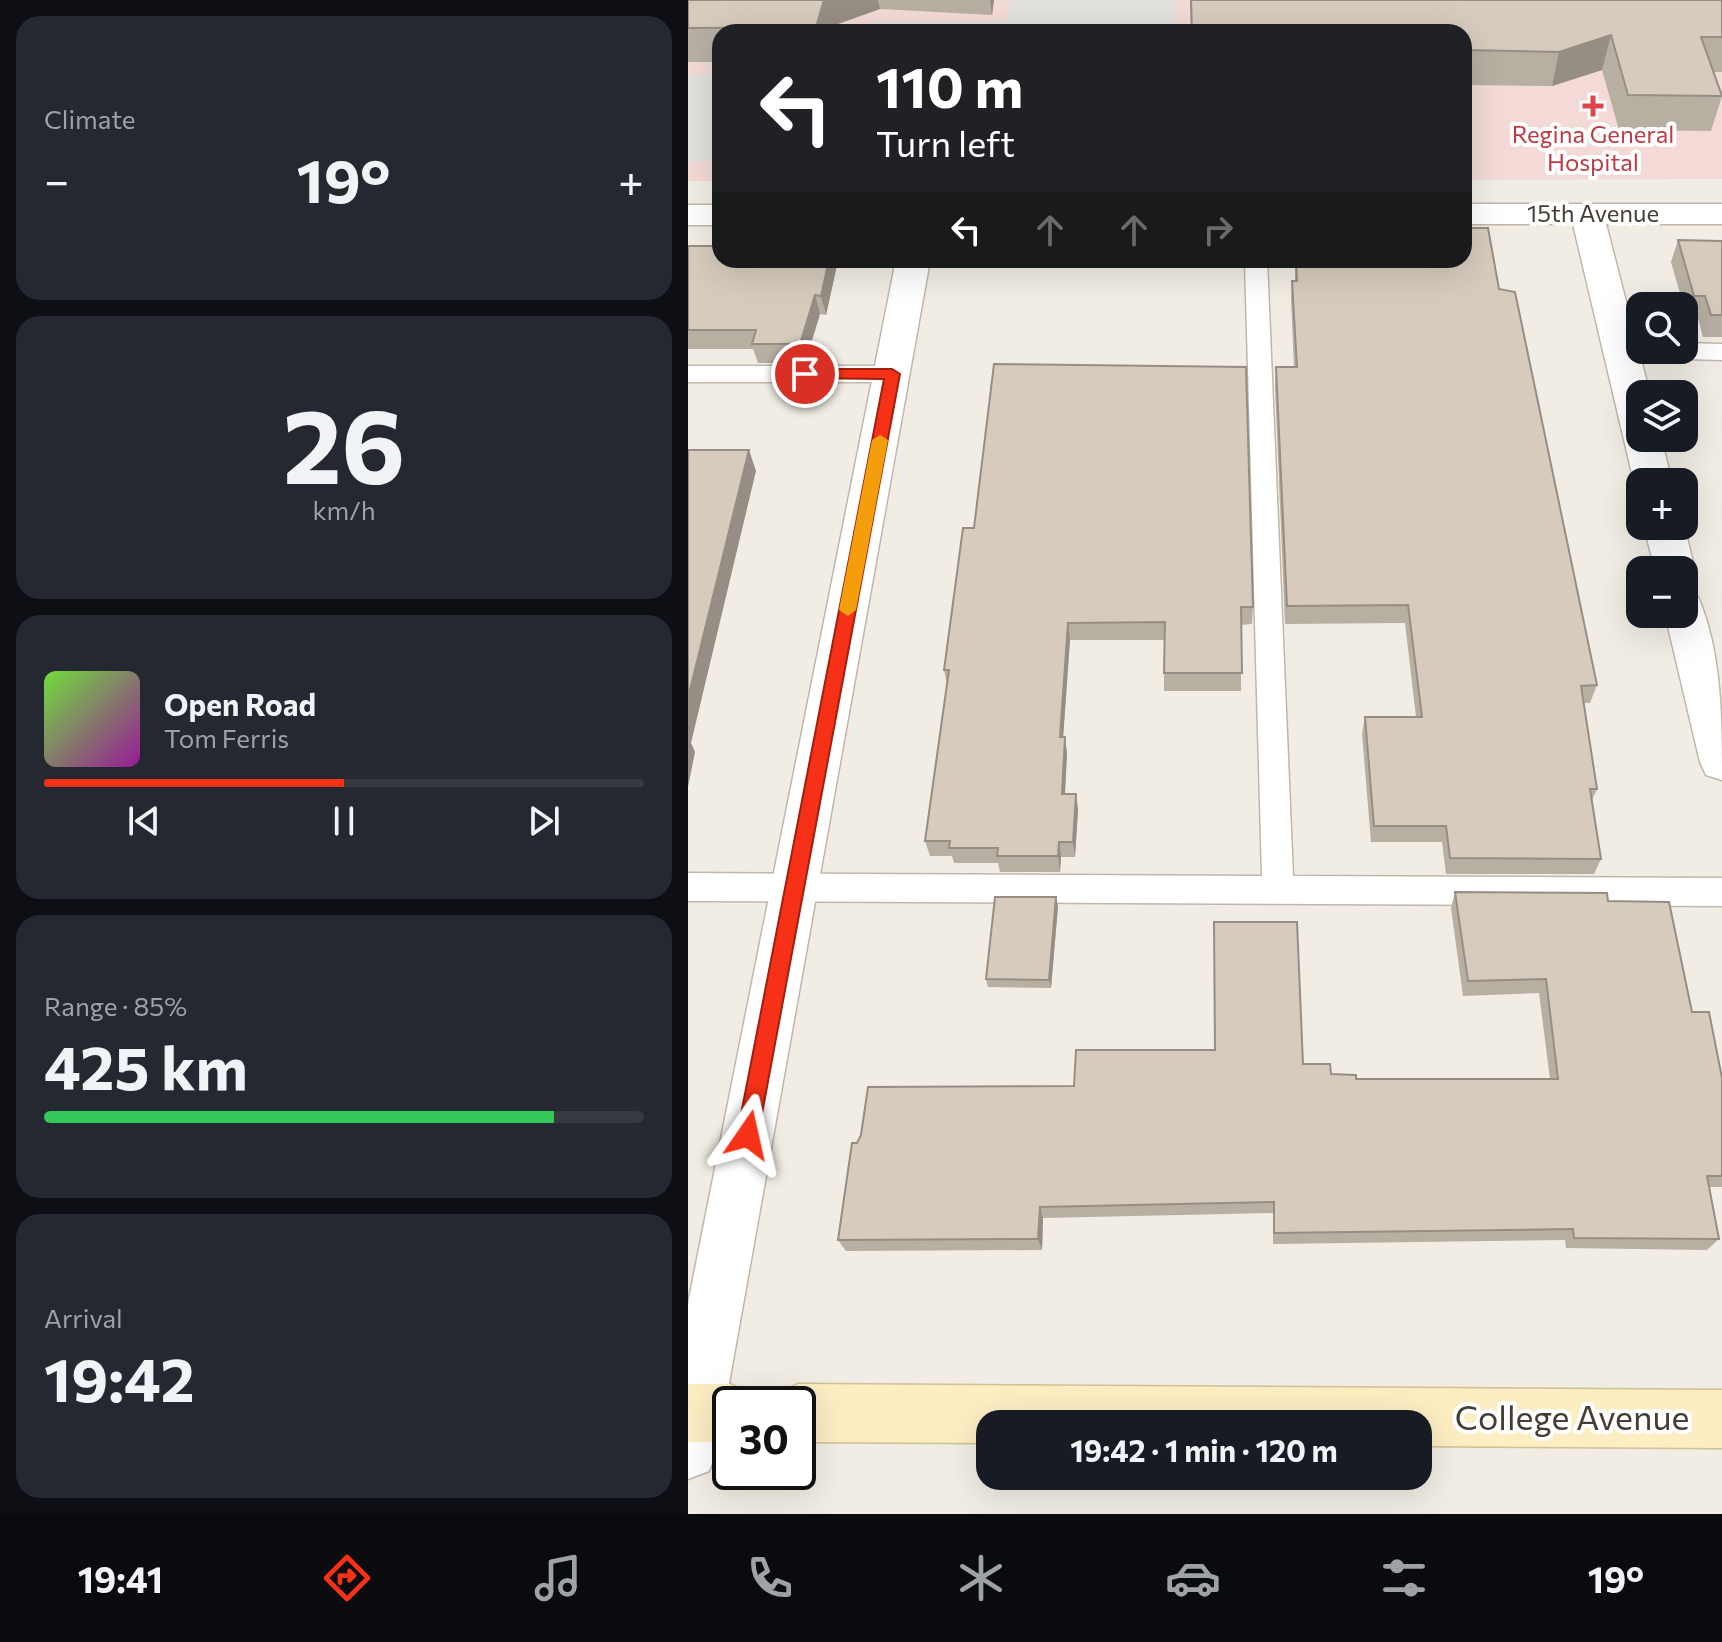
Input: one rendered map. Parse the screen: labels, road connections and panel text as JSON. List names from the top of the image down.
{
  "streets": {
    "street": ["15th Avenue", "College Avenue"]
  },
  "places": {
    "health": ["Regina General Hospital"]
  },
  "page": {
    "tile": [
      "Climate",
      ["26", "km/h"],
      ["Range · 85%", "425 km"],
      ["Arrival", "19:42"]
    ],
    "turn": ["110 m", "Turn left"],
    "heat": ["−", "19°", "+"],
    "map_buttons": ["+", "−"],
    "song": ["Open Road", "Tom Ferris"],
    "limit": "30",
    "trip": "19:42 · 1 min · 120 m",
    "tabs": ["19:41", "19°"]
  }
}
